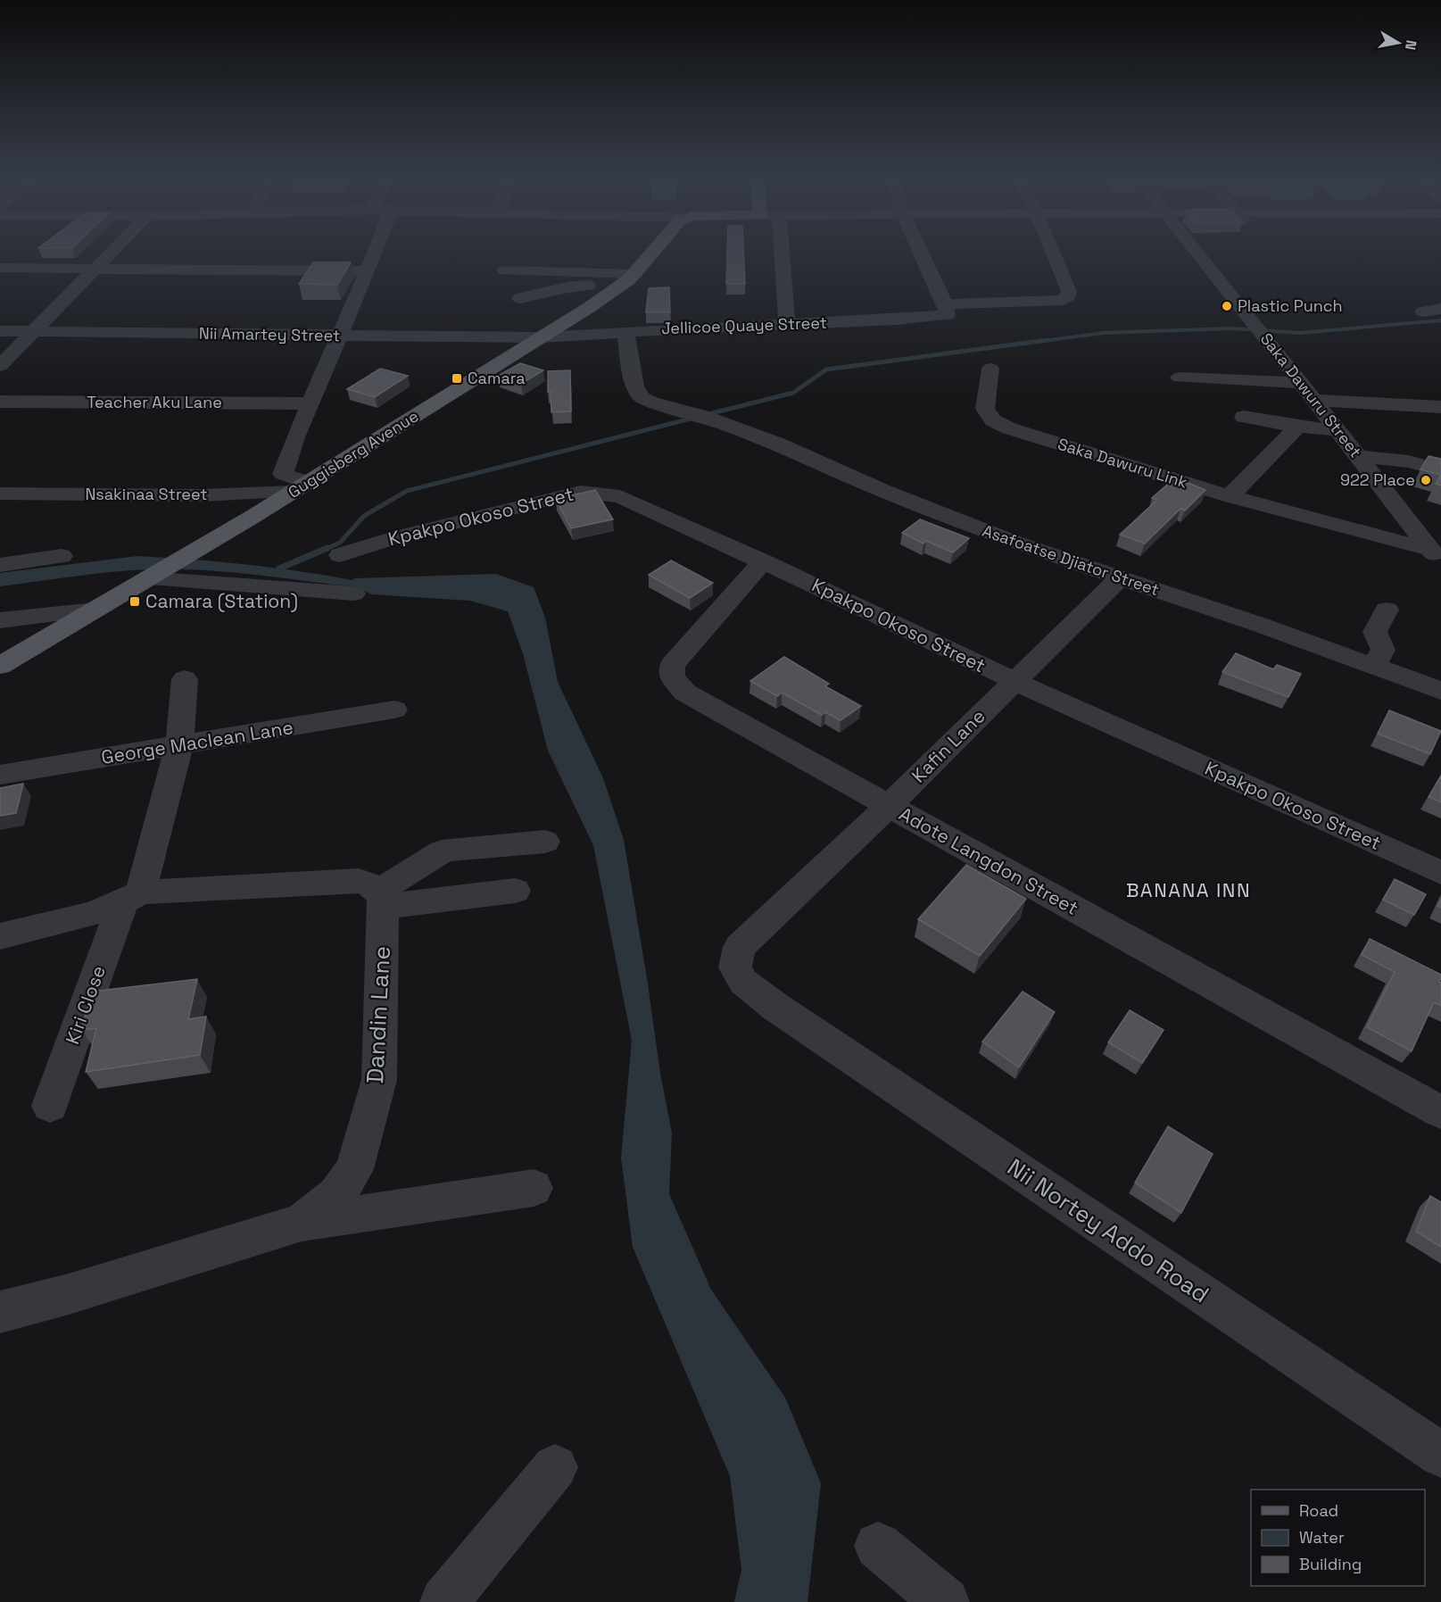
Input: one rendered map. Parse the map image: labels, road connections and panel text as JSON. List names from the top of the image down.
{
  "streets": {
    "main road": ["Guggisberg Avenue"],
    "street": [
      "Jellicoe Quaye Street",
      "Nii Amartey Street",
      "Saka Dawuru Street",
      "Teacher Aku Lane",
      "Saka Dawuru Link",
      "Nsakinaa Street",
      "Kpakpo Okoso Street",
      "Asafoatse Djiator Street",
      "George Maclean Lane",
      "Kafin Lane",
      "Adote Langdon Street",
      "Kiri Close",
      "Dandin Lane",
      "Nii Nortey Addo Road"
    ]
  },
  "crossings": [
    ["Jellicoe Quaye Street", "Nii Amartey Street"],
    ["Jellicoe Quaye Street", "Guggisberg Avenue"],
    ["Jellicoe Quaye Street", "Asafoatse Djiator Street"],
    ["Nii Amartey Street", "Guggisberg Avenue"],
    ["Saka Dawuru Street", "Saka Dawuru Link"],
    ["Guggisberg Avenue", "Nsakinaa Street"],
    ["Kpakpo Okoso Street", "Kafin Lane"],
    ["Kpakpo Okoso Street", "Adote Langdon Street"],
    ["Asafoatse Djiator Street", "Kafin Lane"],
    ["George Maclean Lane", "Kiri Close"],
    ["Kafin Lane", "Adote Langdon Street"],
    ["Kafin Lane", "Nii Nortey Addo Road"]
  ],
  "districts": ["BANANA INN"],
  "places": {
    "other": ["Plastic Punch", "922 Place"],
    "transit": ["Camara", "Camara (Station)"]
  },
  "legend": ["Road", "Water", "Building"],
  "north": "right"
}
